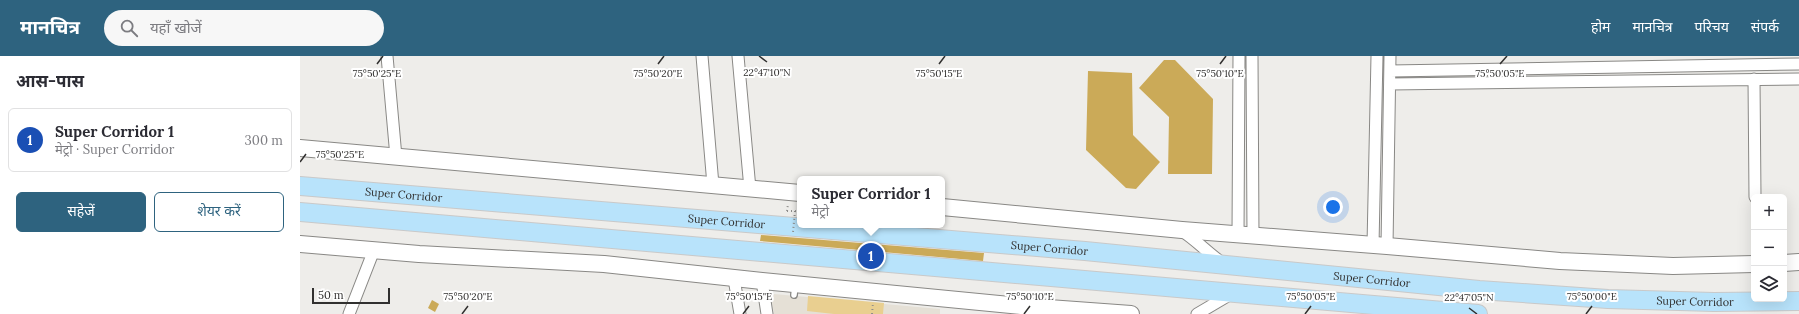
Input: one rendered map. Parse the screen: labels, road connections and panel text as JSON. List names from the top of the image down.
{
  "streets": {
    "main road": ["Super Corridor"]
  },
  "scale_bar": "50 m",
  "page": {
    "header": "मानचित्र",
    "search": "यहाँ खोजें",
    "nav": [
      "होम",
      "मानचित्र",
      "परिचय",
      "संपर्क"
    ],
    "heading": "आस-पास",
    "list": [
      {
        "mark": "1",
        "name": "Super Corridor 1",
        "note": "मेट्रो · Super Corridor",
        "value": "300 m"
      }
    ],
    "popup": ["Super Corridor 1", "मेट्रो"],
    "buttons": ["सहेजें", "शेयर करें"],
    "map_buttons": ["+", "−"],
    "pins": "1",
    "scale": "50 m"
  },
  "coordinates": [
    "22°47'10\"N",
    "75°50'20\"E",
    "75°50'05\"E",
    "75°50'25\"E",
    "75°50'15\"E",
    "75°50'10\"E",
    "75°50'00\"E",
    "22°47'05\"N"
  ]
}
